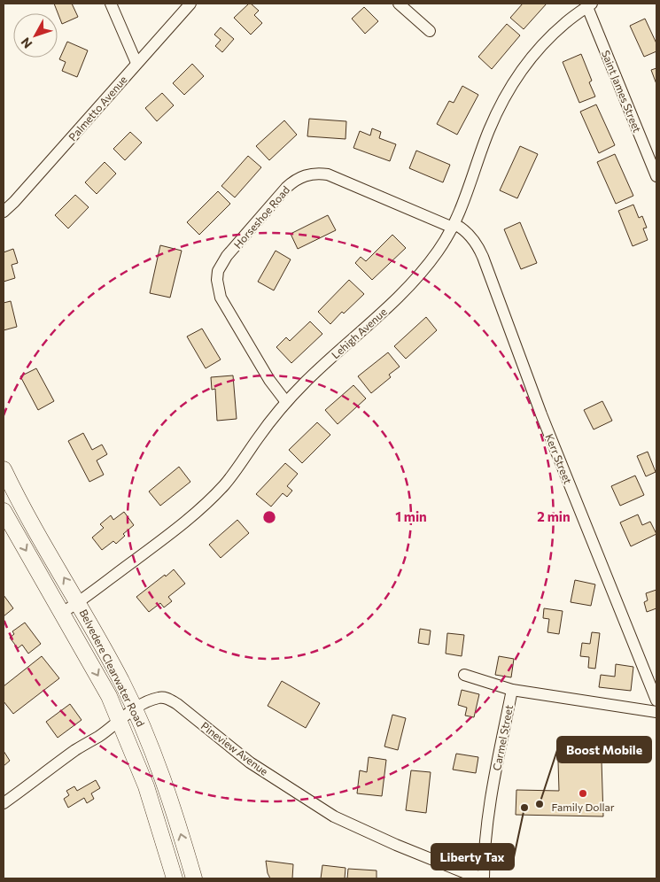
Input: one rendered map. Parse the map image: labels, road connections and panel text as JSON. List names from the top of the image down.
{
  "streets": {
    "main road": ["Belvedere Clearwater Road"],
    "street": [
      "Saint James Street",
      "Palmetto Avenue",
      "Horseshoe Road",
      "Lehigh Avenue",
      "Kerr Street",
      "Carmel Street",
      "Pineview Avenue"
    ]
  },
  "crossings": [
    ["Saint James Street", "Lehigh Avenue"],
    ["Horseshoe Road", "Lehigh Avenue"],
    ["Horseshoe Road", "Kerr Street"],
    ["Lehigh Avenue", "Kerr Street"],
    ["Lehigh Avenue", "Belvedere Clearwater Road"],
    ["Belvedere Clearwater Road", "Pineview Avenue"],
    ["Carmel Street", "Pineview Avenue"]
  ],
  "places": ["Family Dollar", "Boost Mobile", "Liberty Tax"],
  "north": "bottom left",
  "rings": ["1 min", "2 min"]
}
